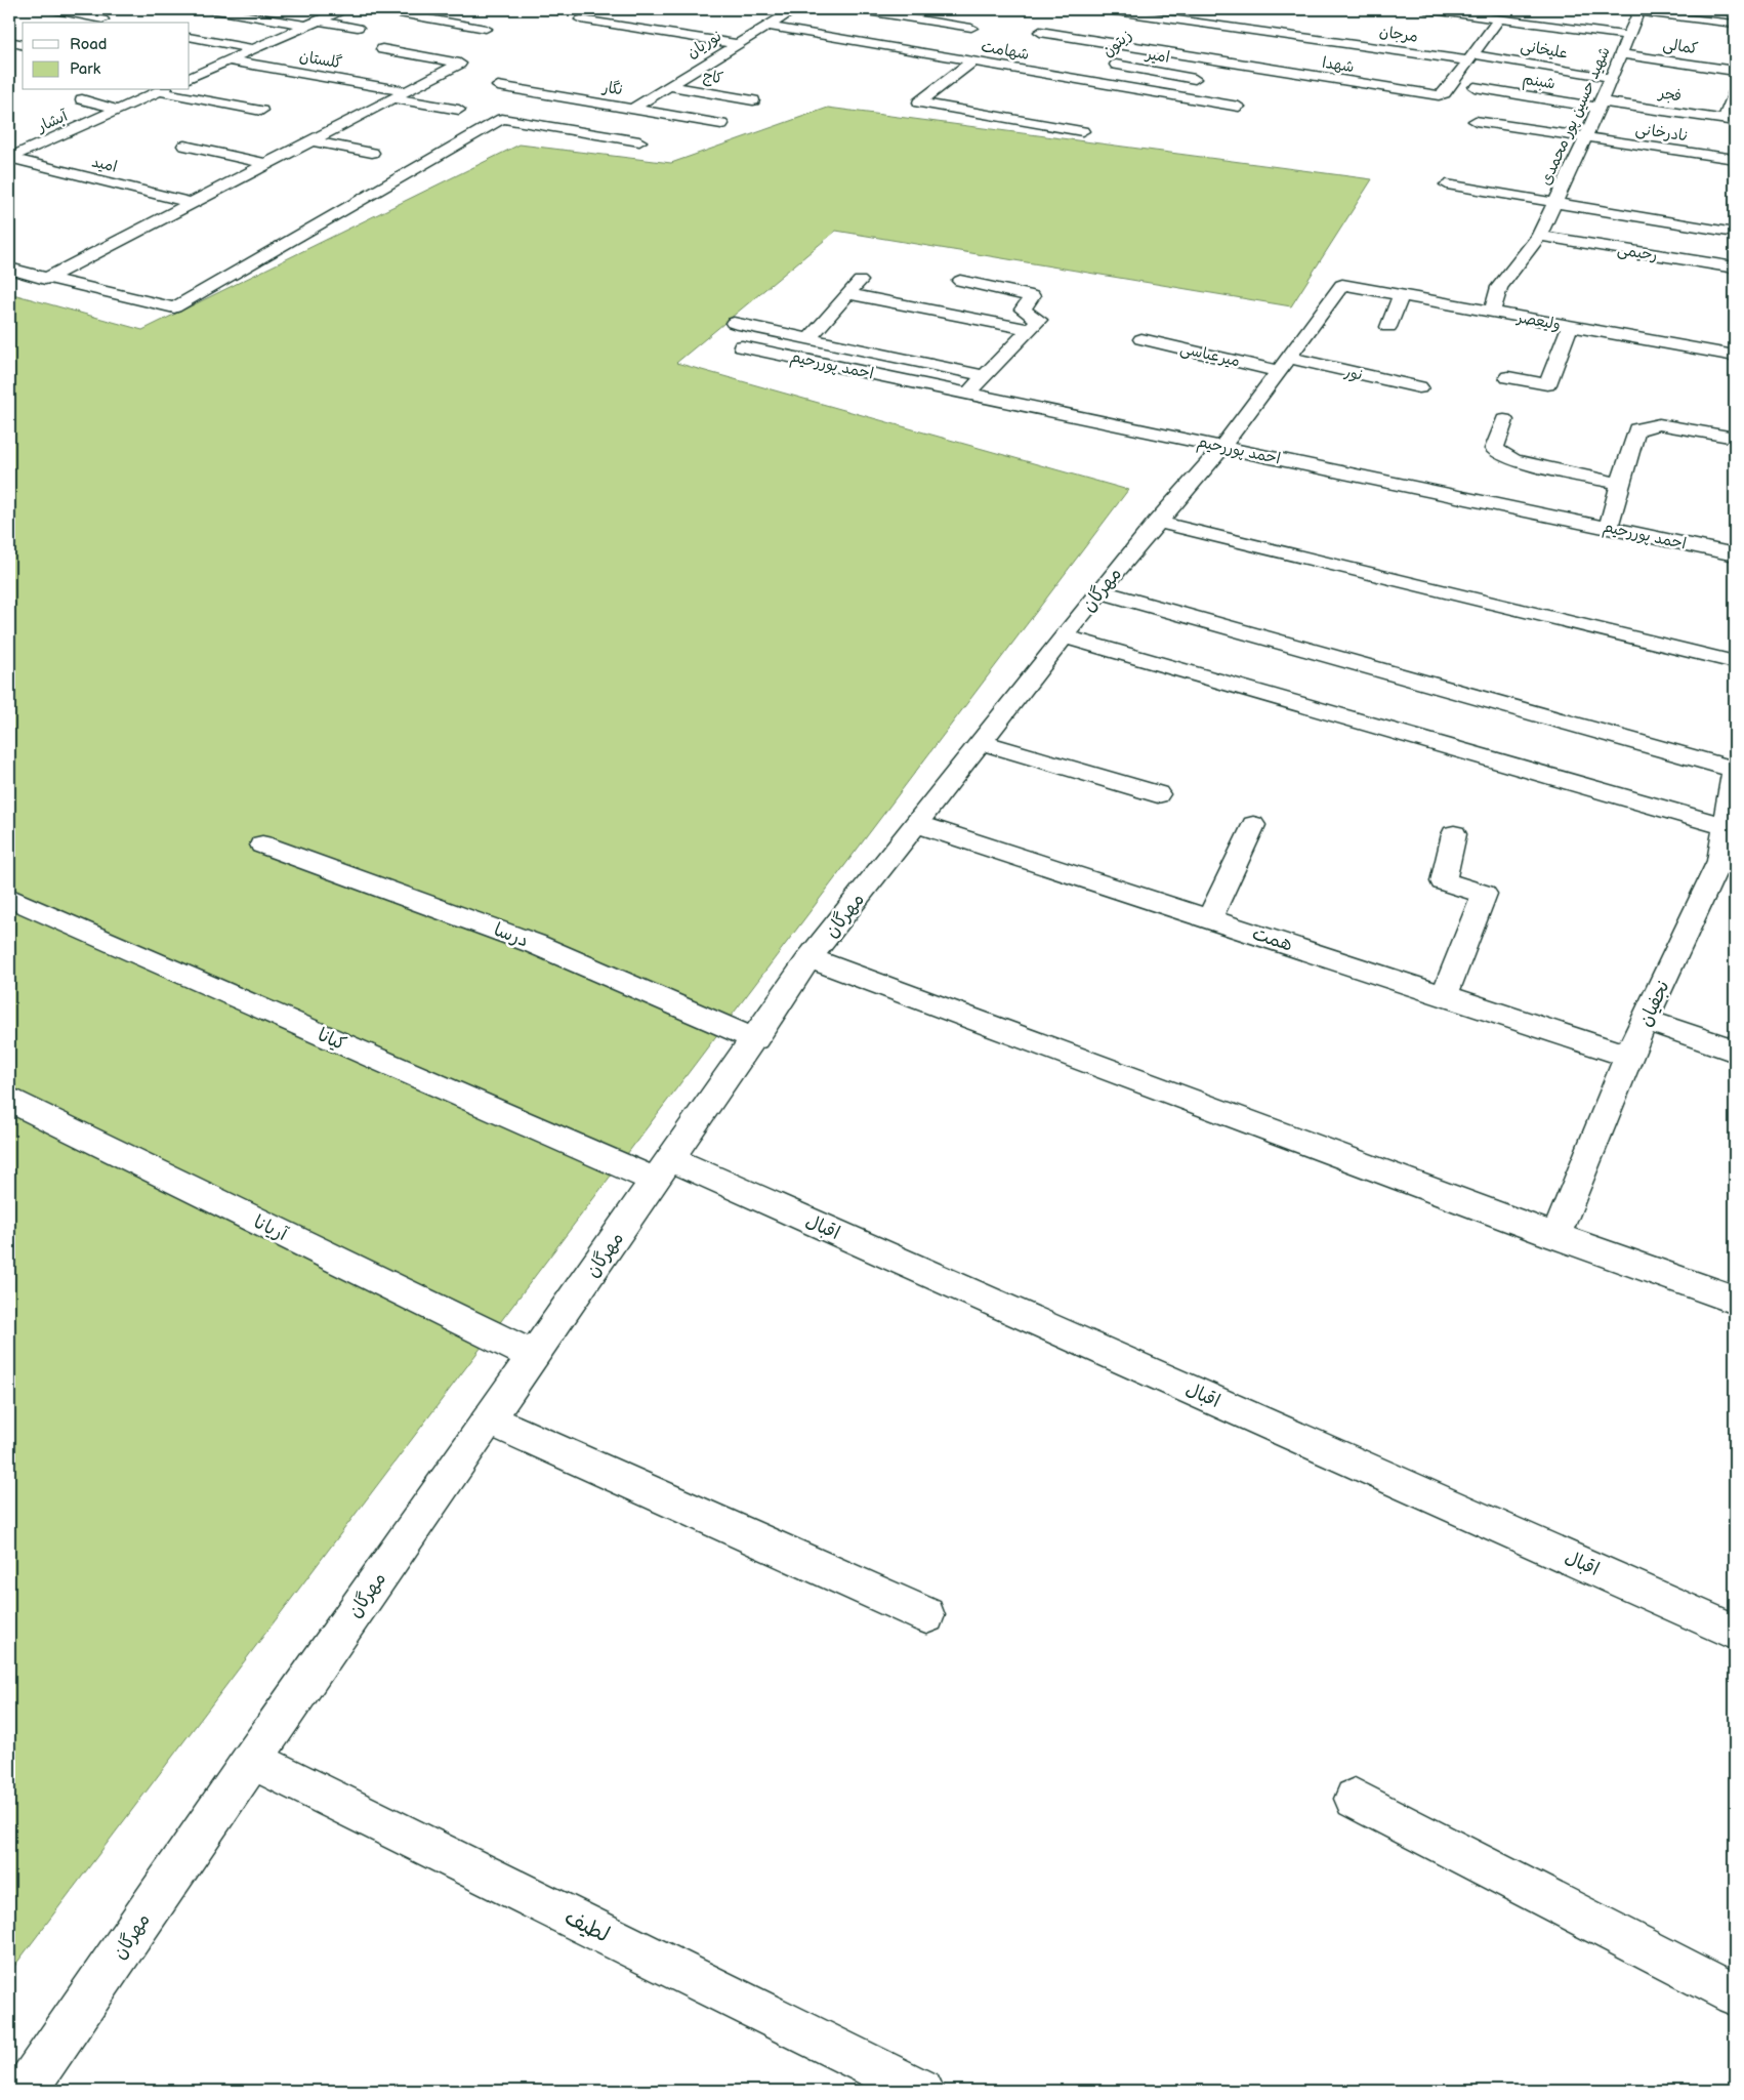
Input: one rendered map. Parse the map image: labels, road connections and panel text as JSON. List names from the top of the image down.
{
  "streets": {
    "street": [
      "مرجان",
      "زیتون",
      "نوریان",
      "کمالی",
      "علیخانی",
      "شهامت",
      "امیر",
      "گلستان",
      "شهدا",
      "کاج",
      "شبنم",
      "نگار",
      "فجر",
      "شهید حسین پور محمدی",
      "آبشار",
      "نادرخانی",
      "امید",
      "رحیمی",
      "ولیعصر",
      "میرعباسی",
      "احمد پوررحیم",
      "نور",
      "مهرگان",
      "درسا",
      "همت",
      "نجفیان",
      "کیانا",
      "اقبال",
      "آریانا",
      "لطیف"
    ]
  },
  "crossings": [
    ["مرجان", "زیتون"],
    ["مرجان", "علیخانی"],
    ["مرجان", "شهدا"],
    ["زیتون", "شهامت"],
    ["زیتون", "امیر"],
    ["زیتون", "شهدا"],
    ["نوریان", "شهامت"],
    ["نوریان", "کاج"],
    ["نوریان", "نگار"],
    ["کمالی", "شهید حسین پور محمدی"],
    ["علیخانی", "شهدا"],
    ["علیخانی", "شهید حسین پور محمدی"],
    ["شبنم", "فجر"],
    ["شبنم", "شهید حسین پور محمدی"],
    ["فجر", "شهید حسین پور محمدی"],
    ["شهید حسین پور محمدی", "نادرخانی"],
    ["شهید حسین پور محمدی", "رحیمی"],
    ["شهید حسین پور محمدی", "ولیعصر"],
    ["آبشار", "امید"],
    ["ولیعصر", "مهرگان"],
    ["میرعباسی", "نور"],
    ["میرعباسی", "مهرگان"],
    ["احمد پوررحیم", "مهرگان"],
    ["نور", "مهرگان"],
    ["مهرگان", "درسا"],
    ["مهرگان", "همت"],
    ["مهرگان", "کیانا"],
    ["مهرگان", "اقبال"],
    ["مهرگان", "آریانا"],
    ["مهرگان", "لطیف"],
    ["همت", "نجفیان"],
    ["کیانا", "اقبال"]
  ],
  "legend": ["Road", "Park"]
}
